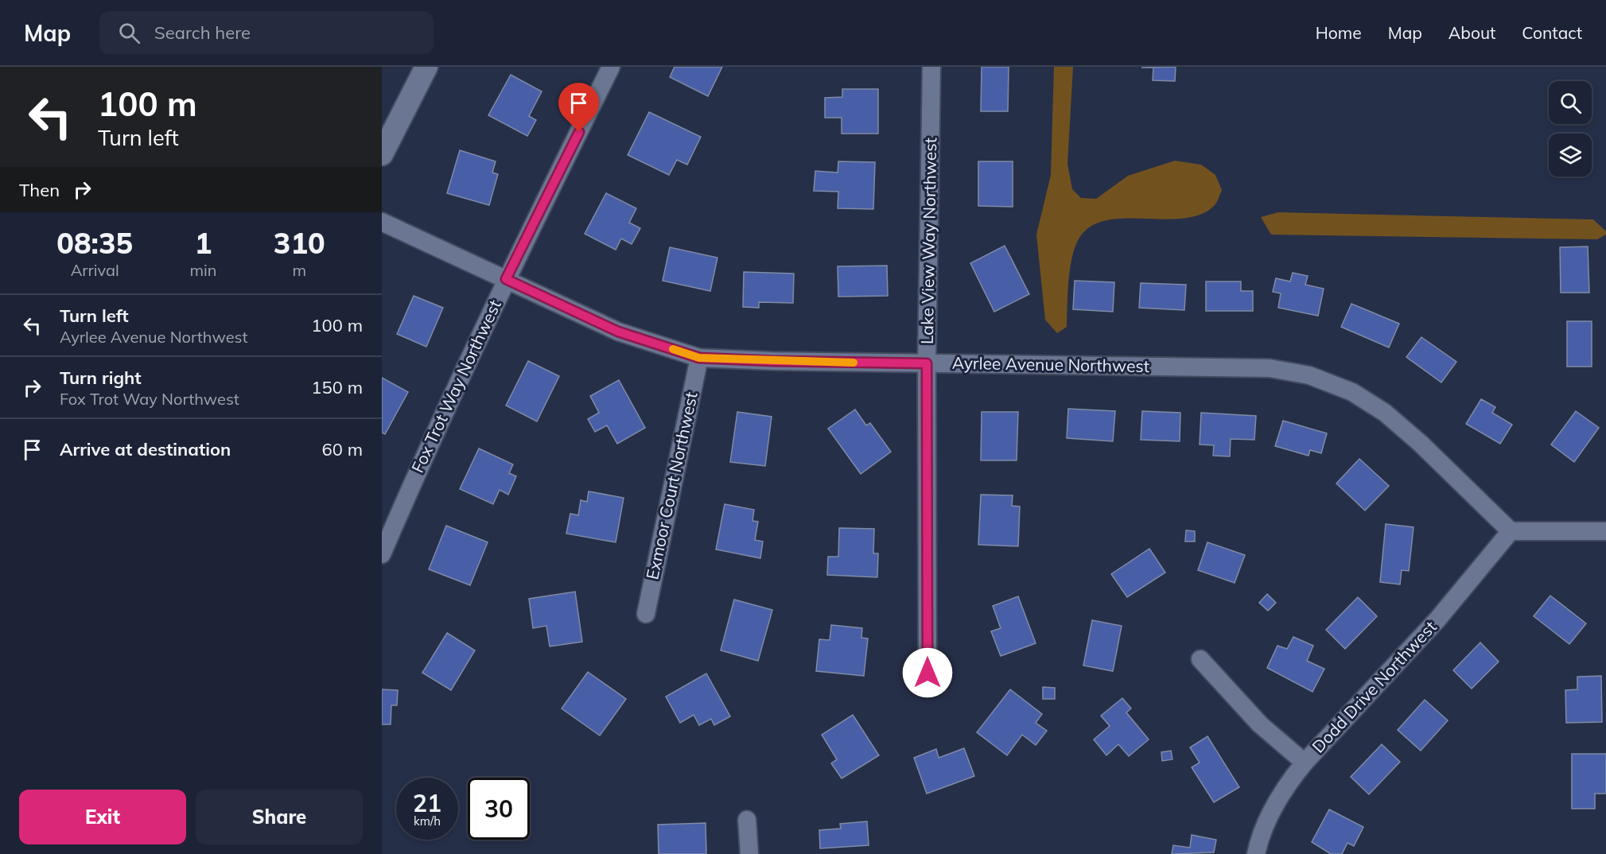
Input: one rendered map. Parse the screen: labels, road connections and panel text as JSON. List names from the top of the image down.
{
  "streets": {
    "street": [
      "Lake View Way Northwest",
      "Ayrlee Avenue Northwest",
      "Fox Trot Way Northwest",
      "Exmoor Court Northwest",
      "Dodd Drive Northwest"
    ]
  },
  "crossings": [
    ["Lake View Way Northwest", "Ayrlee Avenue Northwest"],
    ["Ayrlee Avenue Northwest", "Fox Trot Way Northwest"],
    ["Ayrlee Avenue Northwest", "Exmoor Court Northwest"],
    ["Ayrlee Avenue Northwest", "Dodd Drive Northwest"]
  ],
  "page": {
    "header": "Map",
    "search": "Search here",
    "nav": [
      "Home",
      "Map",
      "About",
      "Contact"
    ],
    "turn": ["100 m", "Turn left"],
    "then": "Then",
    "eta": [
      "08:35",
      "Arrival",
      "1",
      "min",
      "310",
      "m"
    ],
    "list": [
      {
        "name": "Turn left",
        "note": "Ayrlee Avenue Northwest",
        "value": "100 m"
      },
      {
        "name": "Turn right",
        "note": "Fox Trot Way Northwest",
        "value": "150 m"
      },
      {
        "name": "Arrive at destination",
        "value": "60 m"
      }
    ],
    "speed": "21 km/h",
    "limit": "30",
    "buttons": ["Exit", "Share"]
  }
}
